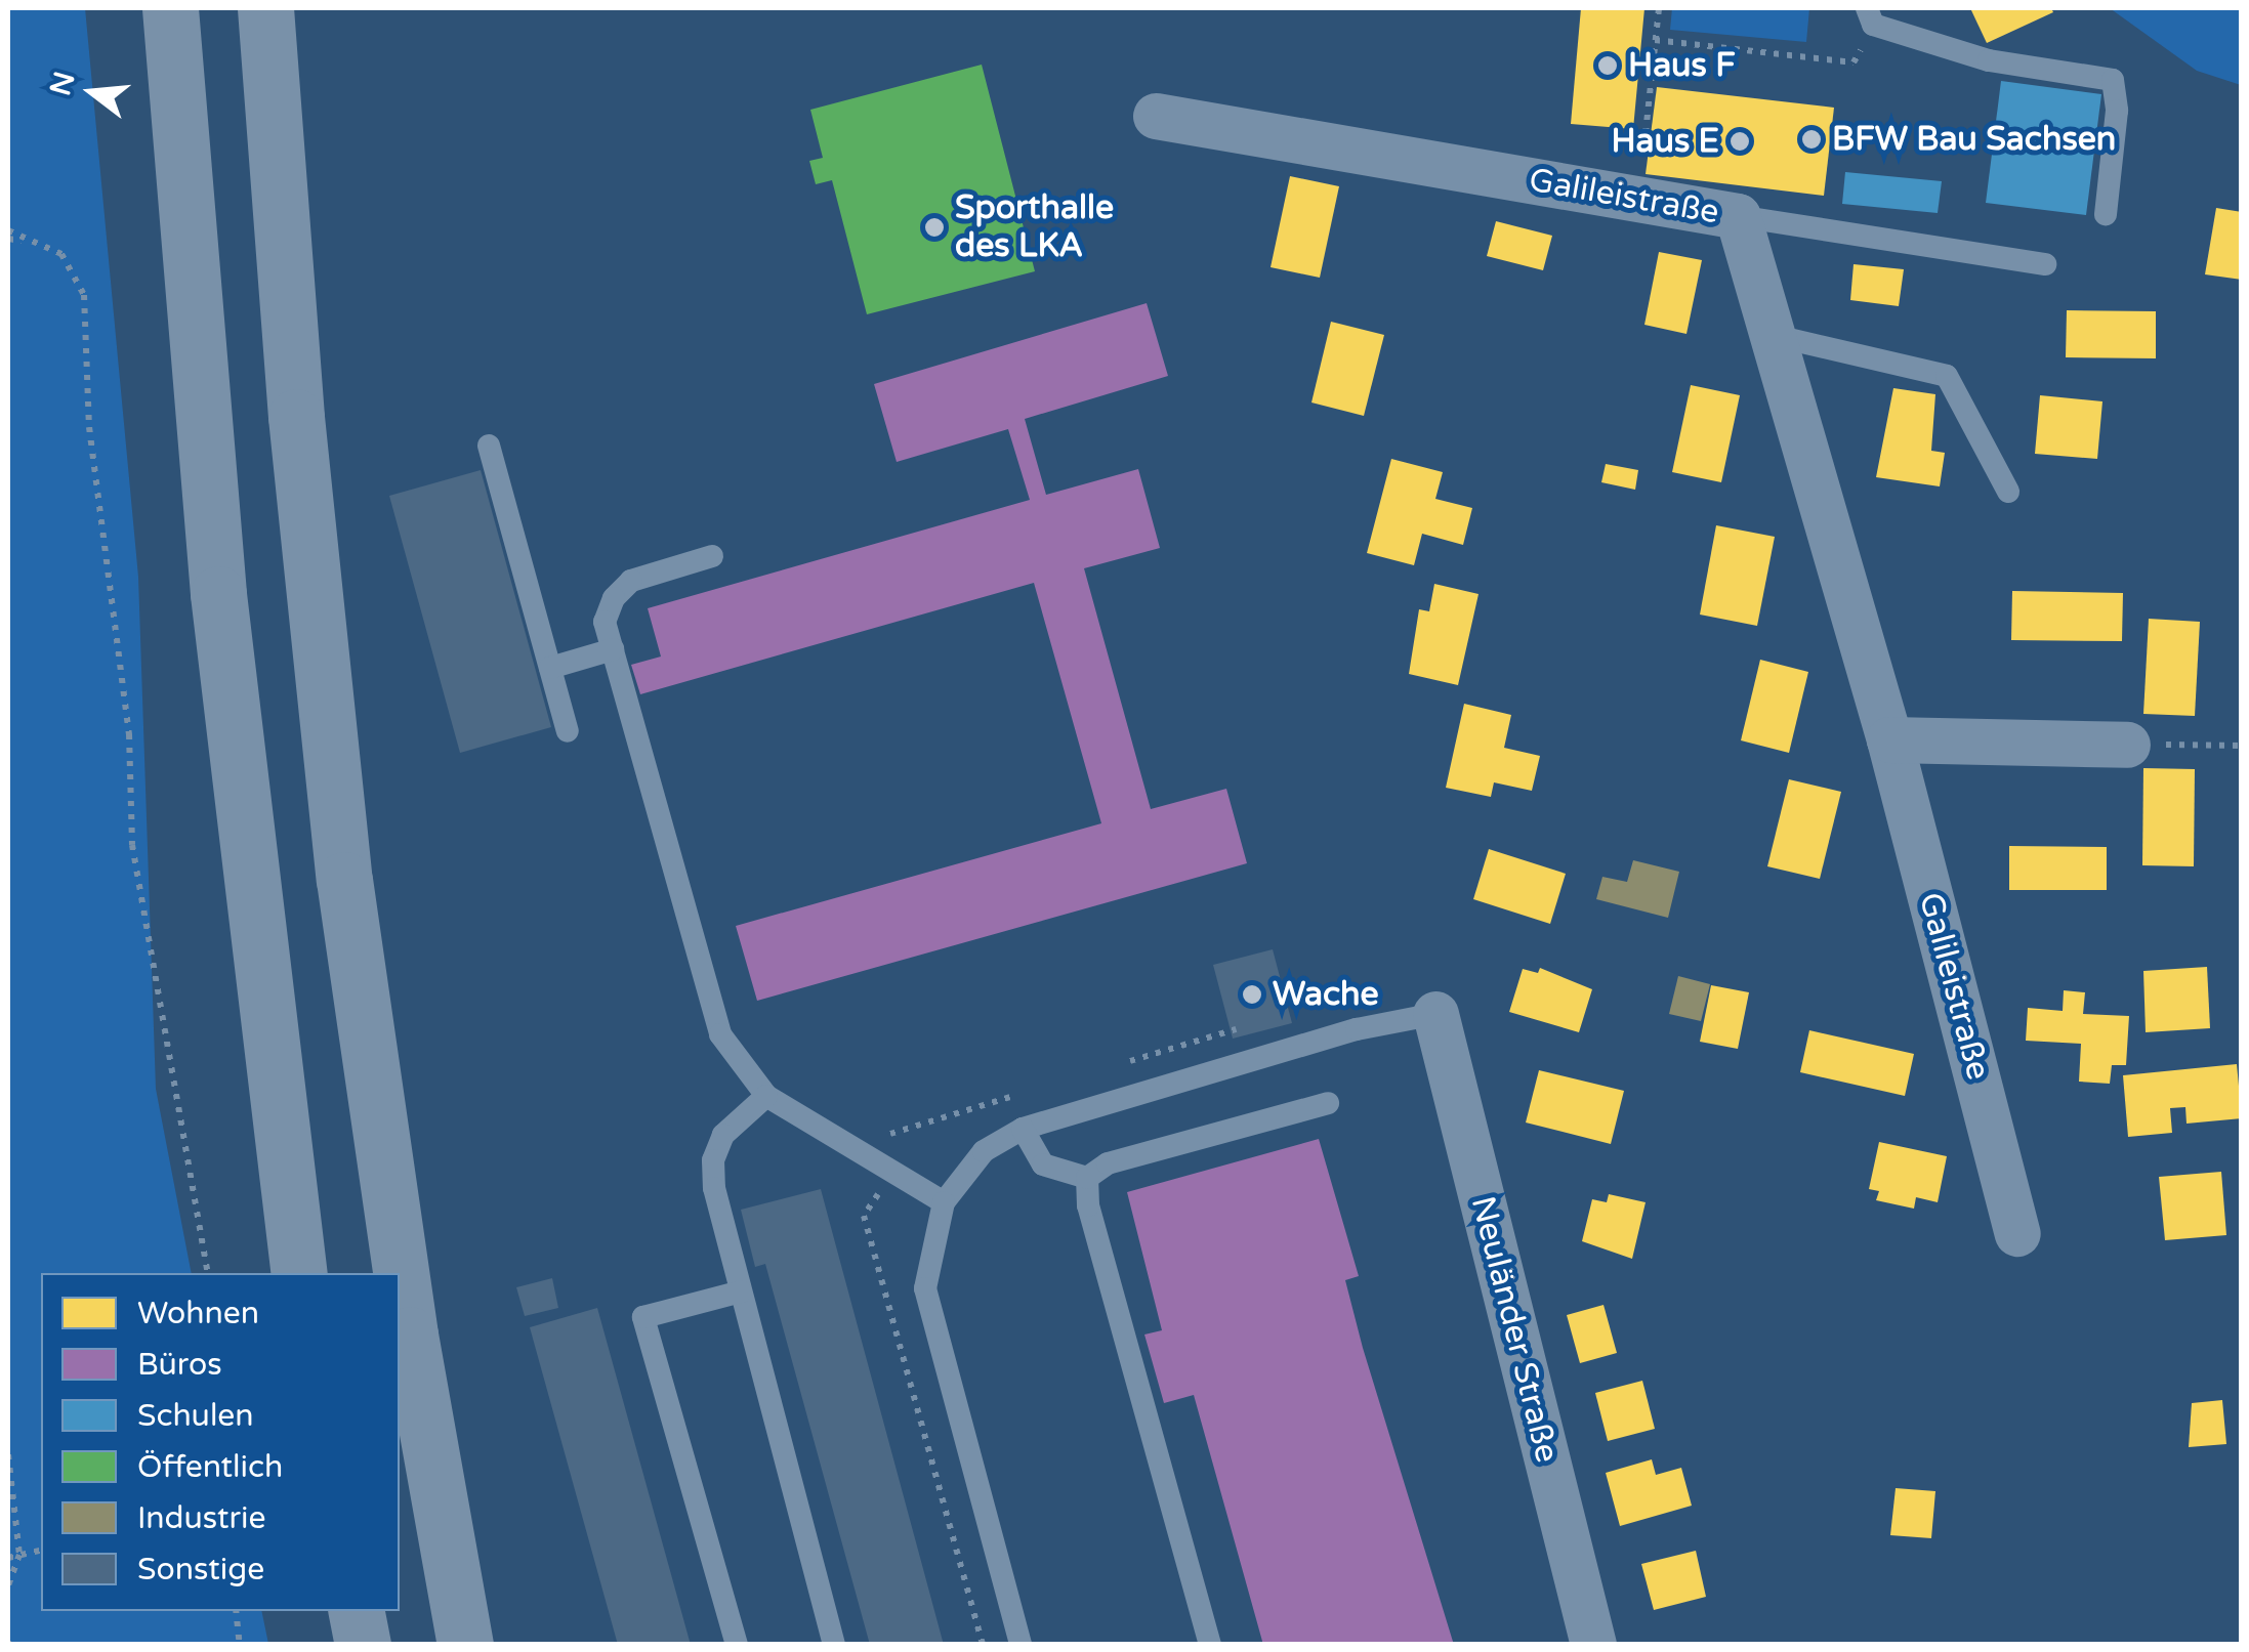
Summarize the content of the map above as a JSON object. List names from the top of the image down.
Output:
{
  "streets": {
    "street": ["Galileistraße", "Neuländer Straße"]
  },
  "places": [
    "Haus F",
    "BFW Bau Sachsen",
    "Haus E",
    "Sporthalle des LKA",
    "Wache"
  ],
  "legend": [
    "Wohnen",
    "Büros",
    "Schulen",
    "Öffentlich",
    "Industrie",
    "Sonstige"
  ],
  "north": "left"
}
